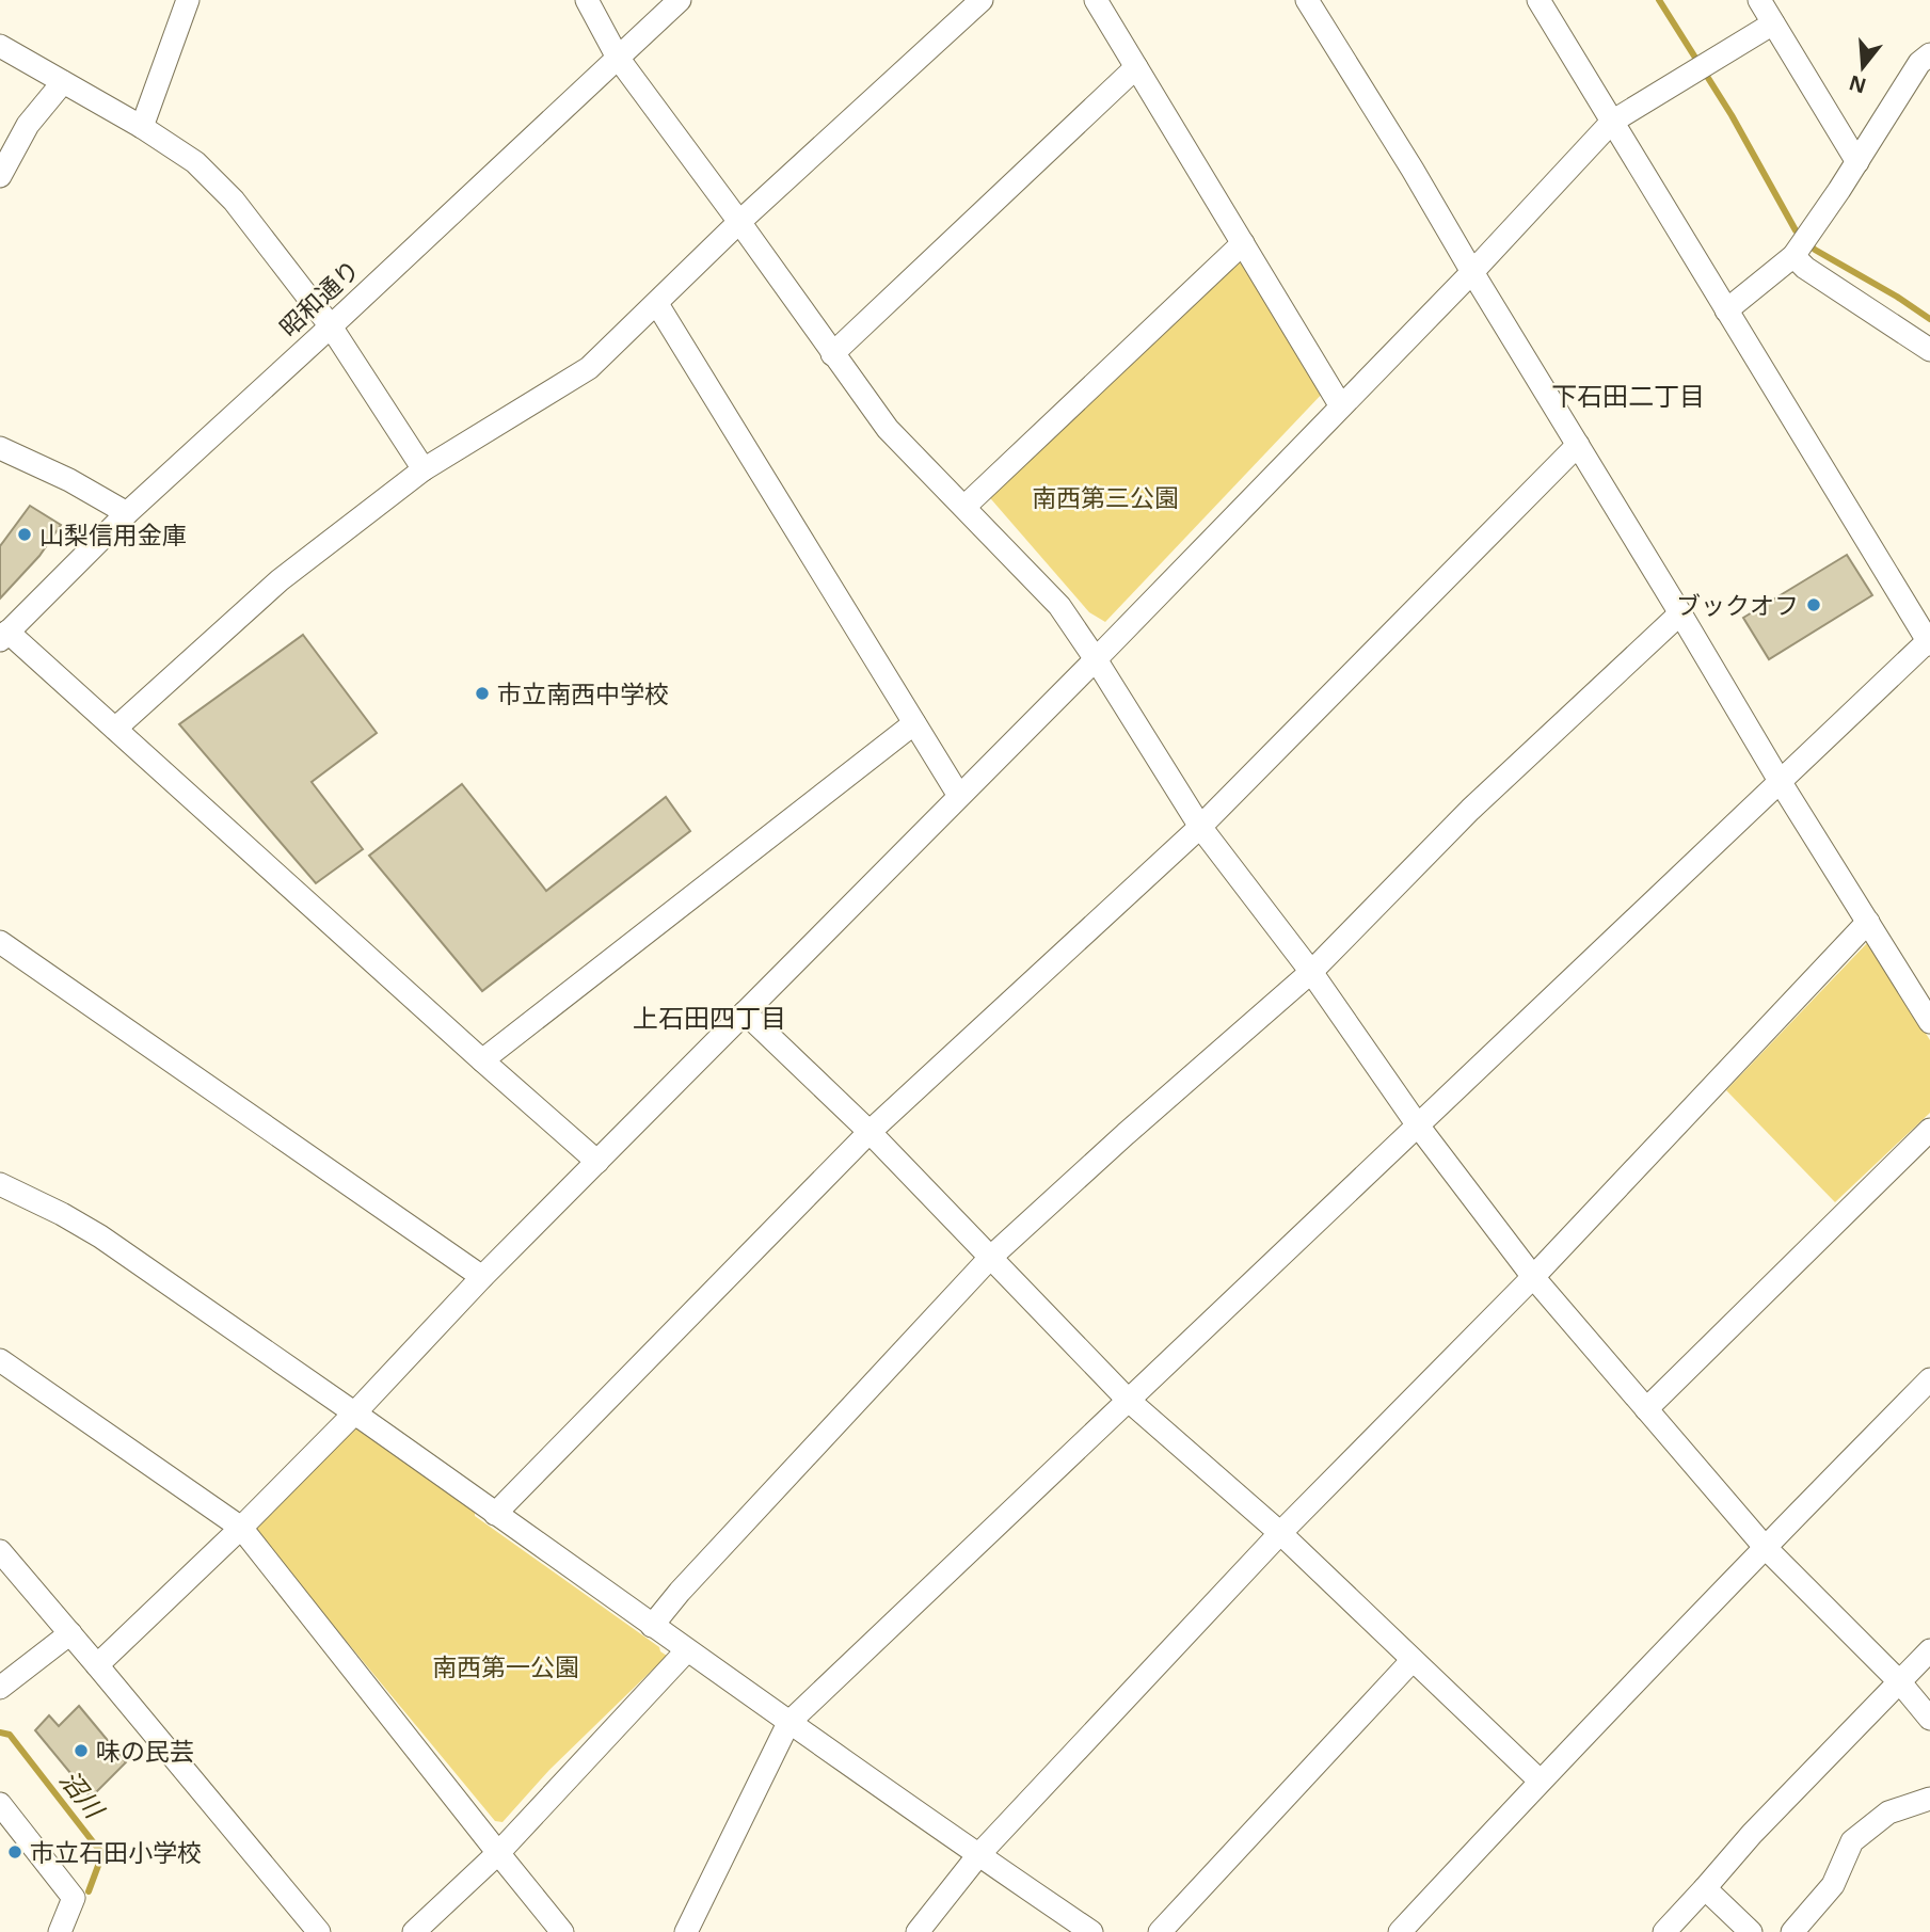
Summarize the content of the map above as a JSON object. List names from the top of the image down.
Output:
{
  "streets": {
    "street": ["昭和通り"]
  },
  "districts": ["下石田二丁目", "上石田四丁目"],
  "water": ["沼川"],
  "parks": ["南西第三公園", "南西第一公園"],
  "places": [
    "山梨信用金庫",
    "ブックオフ",
    "市立南西中学校",
    "味の民芸",
    "市立石田小学校"
  ],
  "north": "bottom"
}
